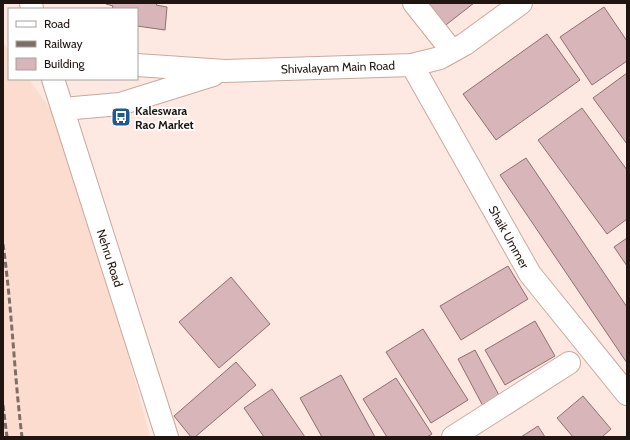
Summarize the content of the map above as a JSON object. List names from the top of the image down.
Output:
{
  "streets": {
    "street": ["Shivalayam Main Road", "Shaik Ummer", "Nehru Road"]
  },
  "crossings": [
    ["Shivalayam Main Road", "Shaik Ummer"]
  ],
  "places": {
    "bus stop": ["Kaleswara Rao Market"]
  },
  "legend": ["Road", "Railway", "Building"]
}
